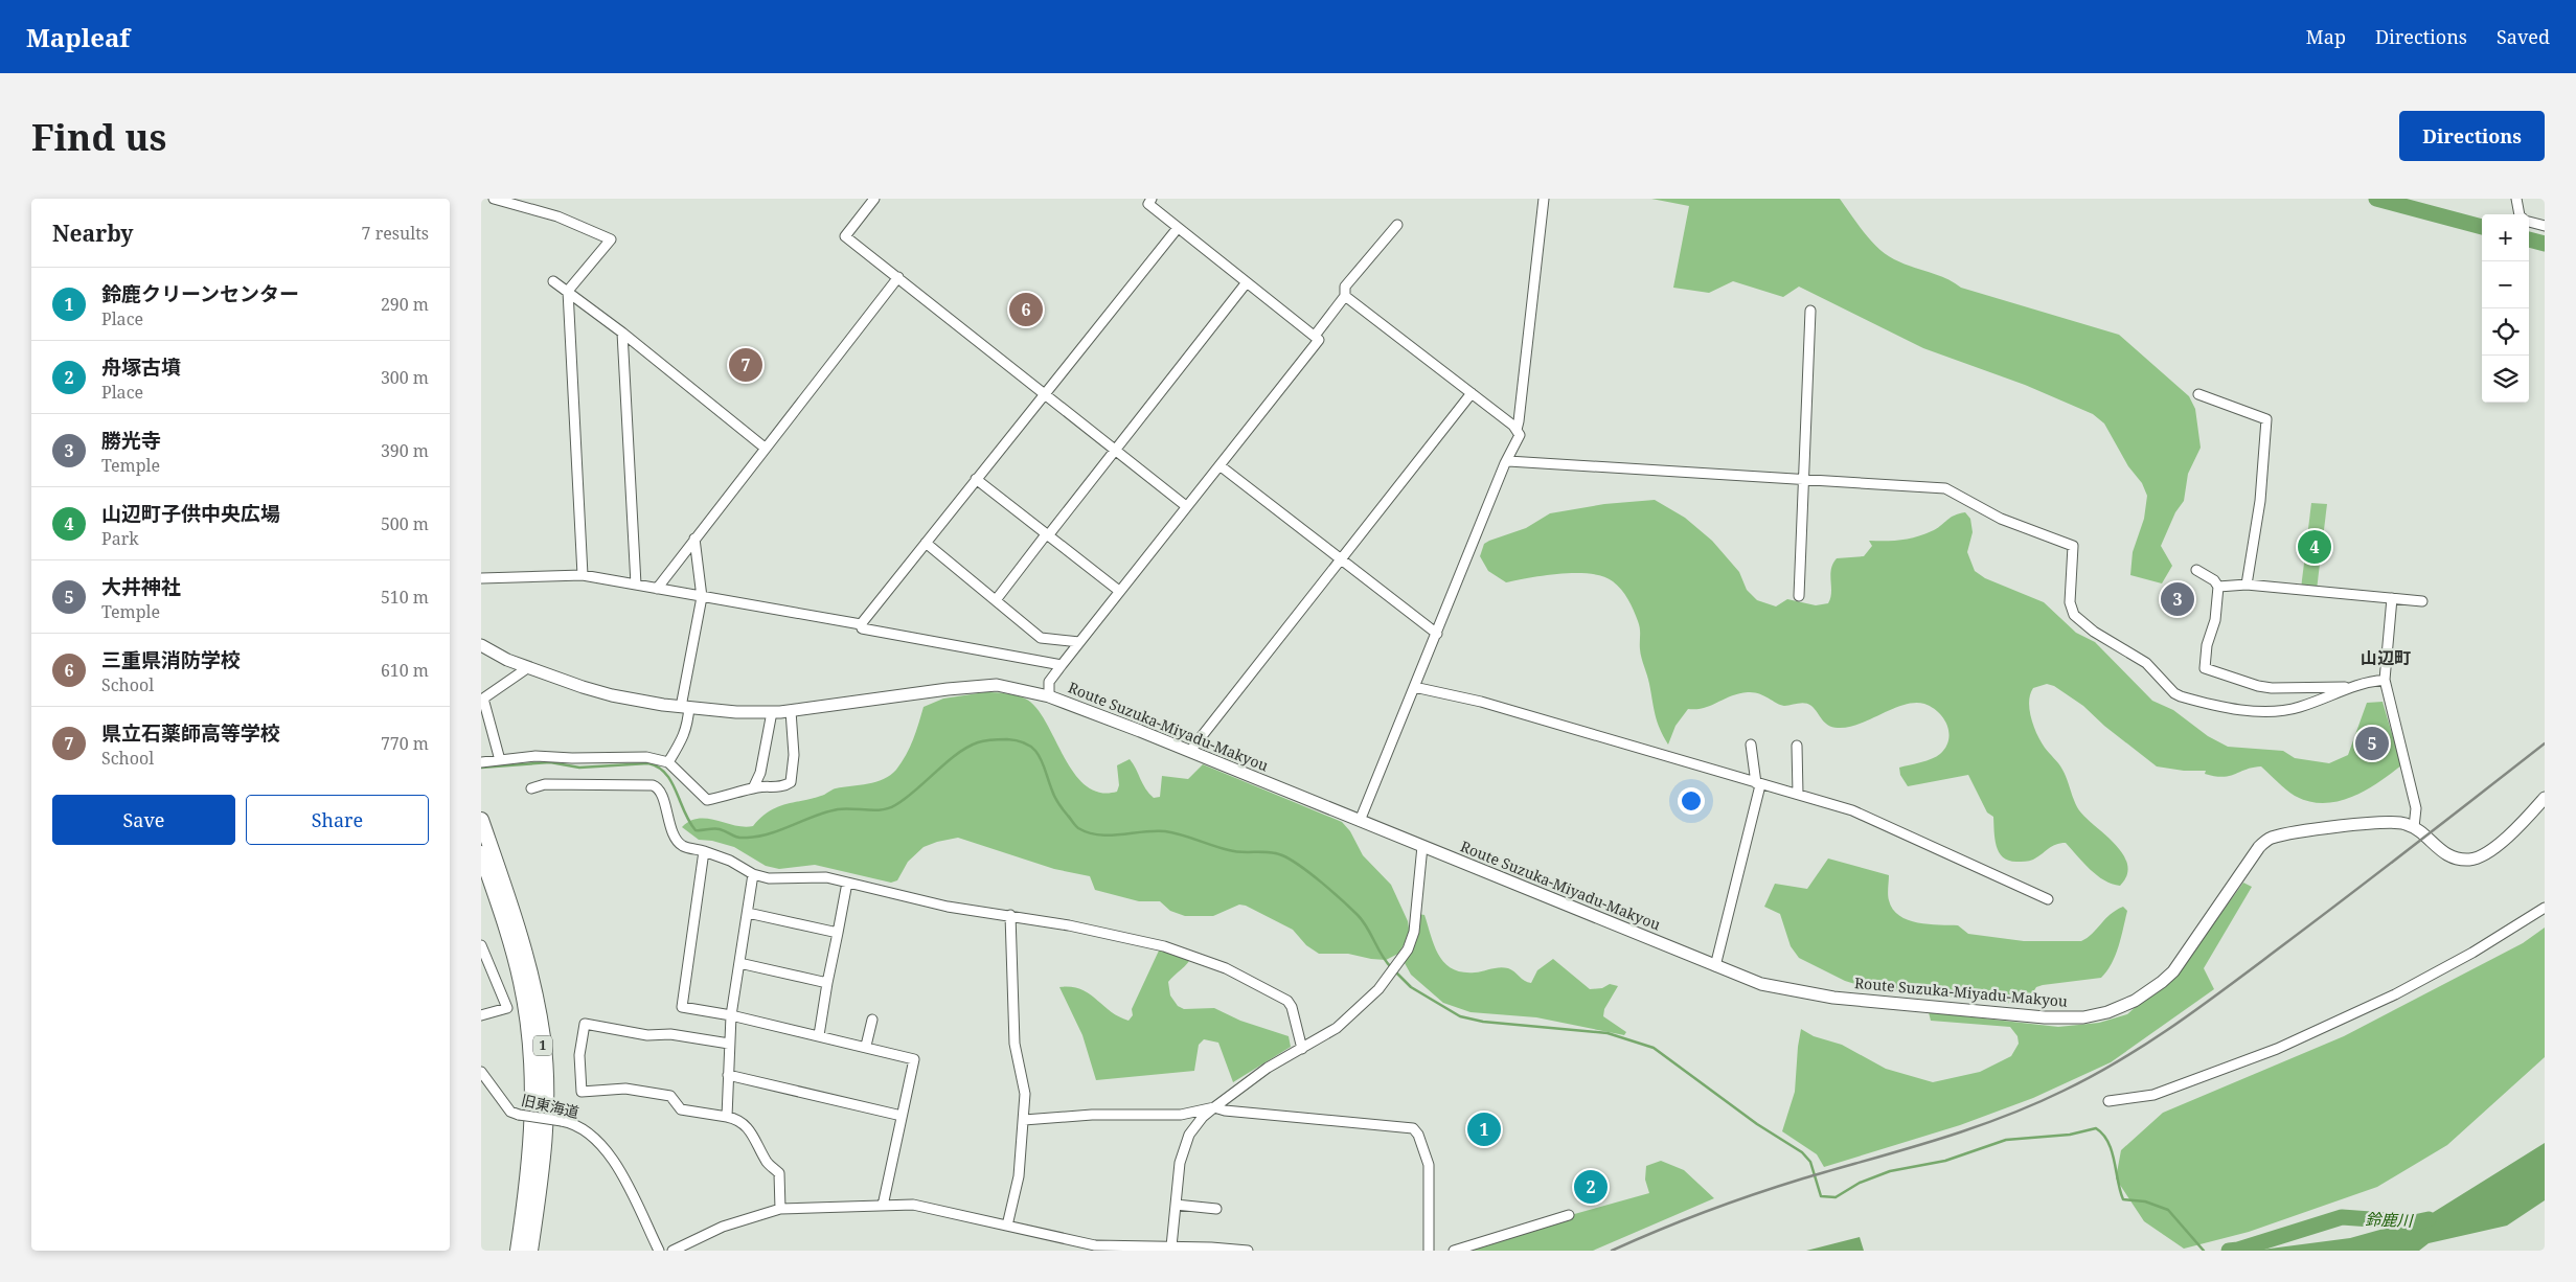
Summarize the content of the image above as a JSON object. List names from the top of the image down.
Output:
{
  "streets": {
    "highway": ["1"],
    "main road": ["Route Suzuka-Miyadu-Makyou"],
    "street": ["旧東海道"]
  },
  "districts": ["山辺町"],
  "water": ["鈴鹿川"],
  "page": {
    "header": "Mapleaf",
    "nav": ["Map", "Directions", "Saved"],
    "buttons": [
      "Directions",
      ["Save", "Share"]
    ],
    "title": "Find us",
    "heading": ["Nearby", "7 results"],
    "map_buttons": ["+", "−"],
    "list": [
      {
        "mark": "1",
        "name": "鈴鹿クリーンセンター",
        "note": "Place",
        "value": "290 m"
      },
      {
        "mark": "2",
        "name": "舟塚古墳",
        "note": "Place",
        "value": "300 m"
      },
      {
        "mark": "3",
        "name": "勝光寺",
        "note": "Temple",
        "value": "390 m"
      },
      {
        "mark": "4",
        "name": "山辺町子供中央広場",
        "note": "Park",
        "value": "500 m"
      },
      {
        "mark": "5",
        "name": "大井神社",
        "note": "Temple",
        "value": "510 m"
      },
      {
        "mark": "6",
        "name": "三重県消防学校",
        "note": "School",
        "value": "610 m"
      },
      {
        "mark": "7",
        "name": "県立石薬師高等学校",
        "note": "School",
        "value": "770 m"
      }
    ],
    "pins": [
      "6",
      "7",
      "4",
      "3",
      "5",
      "1",
      "2"
    ]
  }
}
